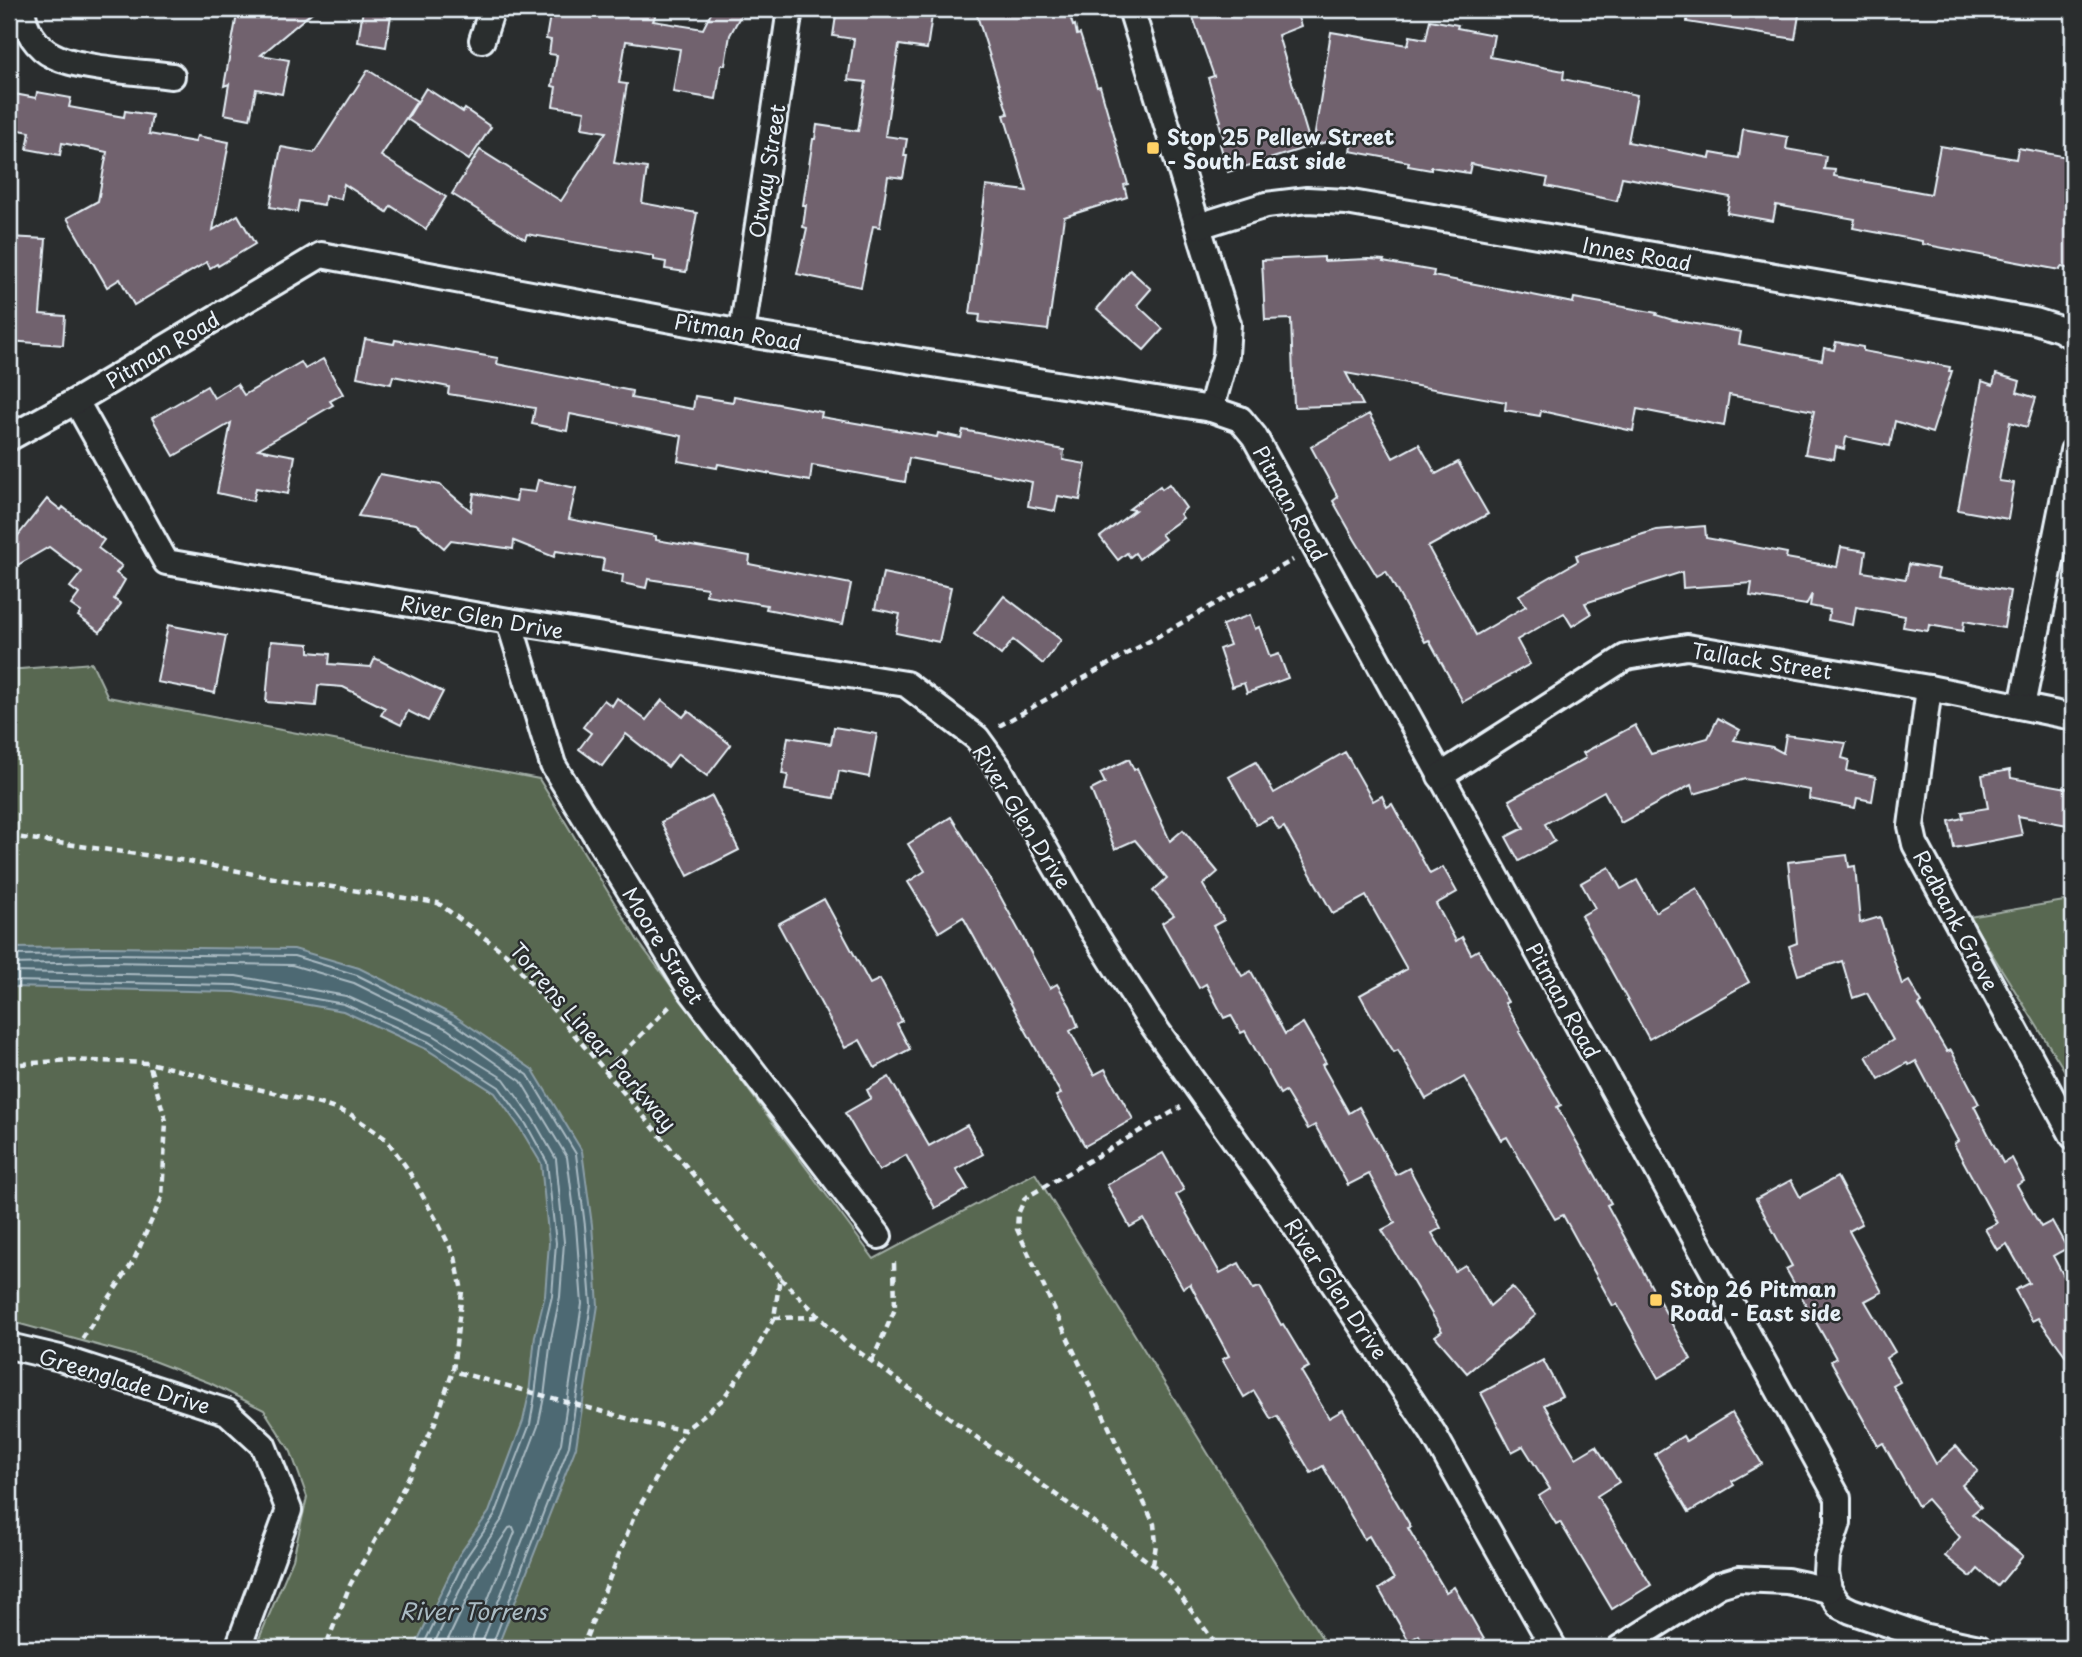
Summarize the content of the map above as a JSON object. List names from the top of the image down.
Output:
{
  "streets": {
    "street": [
      "Otway Street",
      "Innes Road",
      "Pitman Road",
      "River Glen Drive",
      "Tallack Street",
      "Redbank Grove",
      "Moore Street",
      "Greenglade Drive"
    ],
    "path": ["Torrens Linear Parkway"]
  },
  "crossings": [
    ["Otway Street", "Pitman Road"],
    ["Pitman Road", "River Glen Drive"],
    ["Pitman Road", "Tallack Street"],
    ["River Glen Drive", "Moore Street"],
    ["Tallack Street", "Redbank Grove"]
  ],
  "water": ["River Torrens"],
  "places": {
    "transit": ["Stop 25 Pellew Street - South East side", "Stop 26 Pitman Road - East side"]
  }
}
